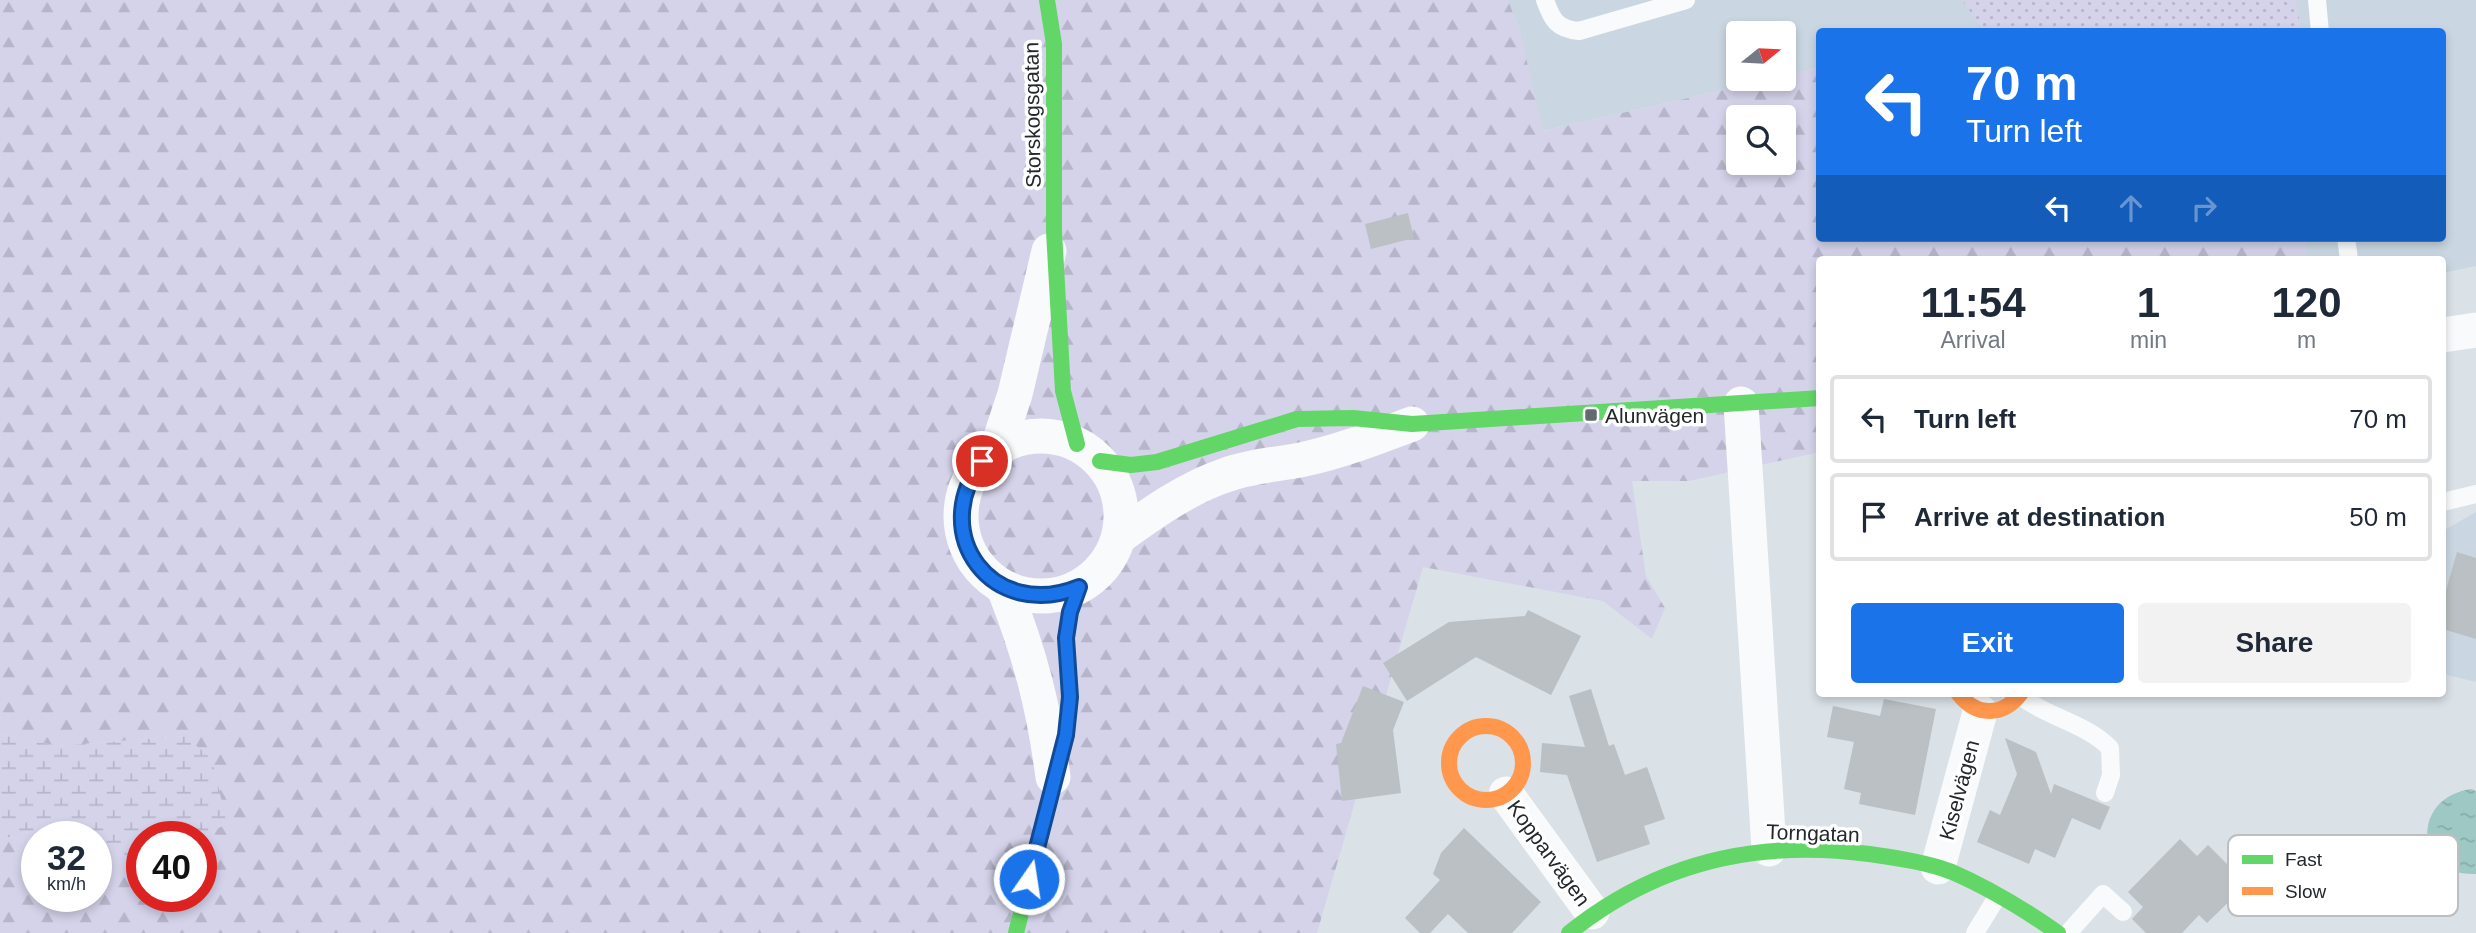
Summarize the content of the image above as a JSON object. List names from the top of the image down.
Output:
{
  "streets": {
    "street": [
      "Storskogsgatan",
      "Kiselvägen",
      "Torngatan",
      "Kopparvägen"
    ]
  },
  "crossings": [
    ["Kiselvägen", "Torngatan"],
    ["Torngatan", "Kopparvägen"]
  ],
  "places": {
    "transit": ["Alunvägen"]
  },
  "legend": ["Fast", "Slow"],
  "north": "right",
  "page": {
    "turn": ["70 m", "Turn left"],
    "eta": [
      "11:54",
      "Arrival",
      "1",
      "min",
      "120",
      "m"
    ],
    "list": [
      {
        "name": "Turn left",
        "value": "70 m"
      },
      {
        "name": "Arrive at destination",
        "value": "50 m"
      }
    ],
    "buttons": ["Exit", "Share"],
    "speed": "32 km/h",
    "limit": "40"
  }
}
